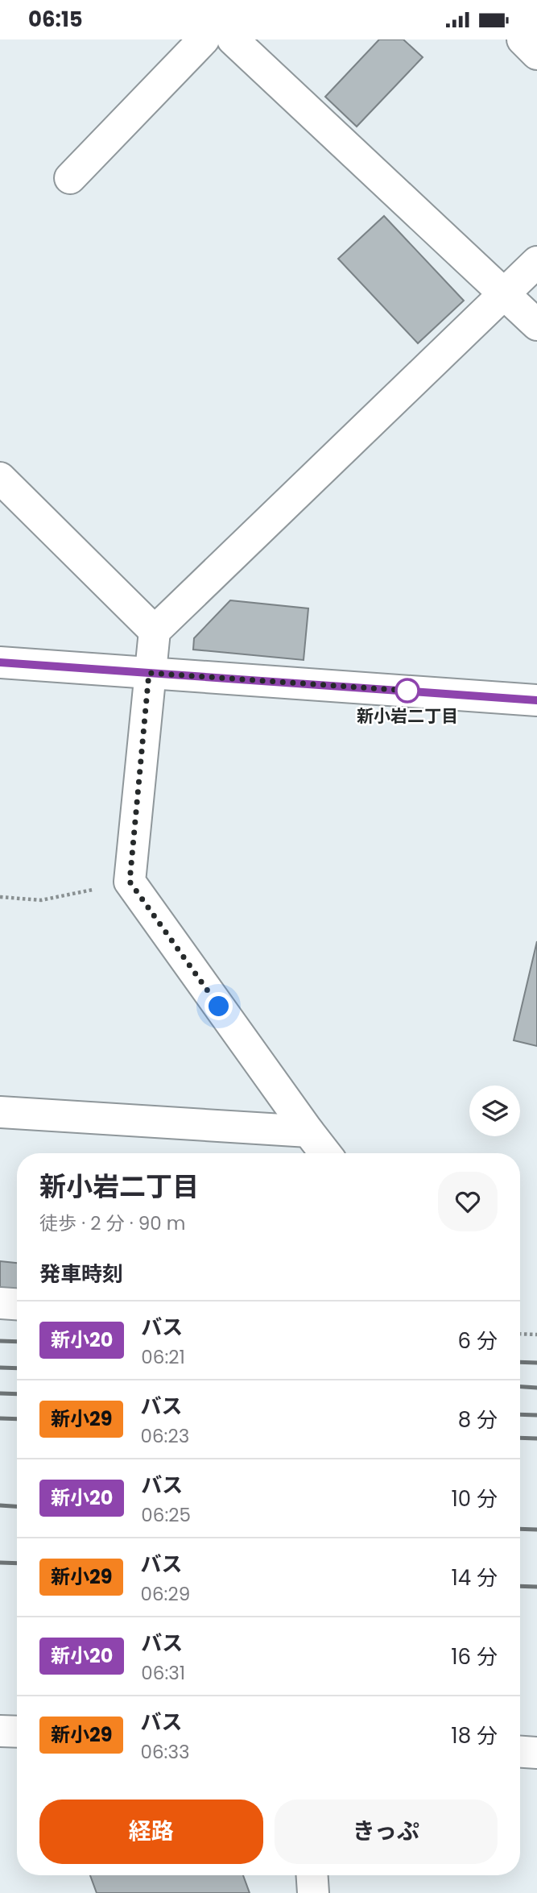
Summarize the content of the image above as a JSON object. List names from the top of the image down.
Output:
{
  "places": ["新小岩二丁目"],
  "lines": ["bus line 新小20"],
  "page": {
    "status": "06:15",
    "heading": [
      ["新小岩二丁目", "徒歩 · 2 分 · 90 m"],
      "発車時刻"
    ],
    "list": [
      {
        "mark": "新小20",
        "name": "バス",
        "note": "06:21",
        "value": "6 分"
      },
      {
        "mark": "新小29",
        "name": "バス",
        "note": "06:23",
        "value": "8 分"
      },
      {
        "mark": "新小20",
        "name": "バス",
        "note": "06:25",
        "value": "10 分"
      },
      {
        "mark": "新小29",
        "name": "バス",
        "note": "06:29",
        "value": "14 分"
      },
      {
        "mark": "新小20",
        "name": "バス",
        "note": "06:31",
        "value": "16 分"
      },
      {
        "mark": "新小29",
        "name": "バス",
        "note": "06:33",
        "value": "18 分"
      }
    ],
    "buttons": ["経路", "きっぷ"]
  }
}
